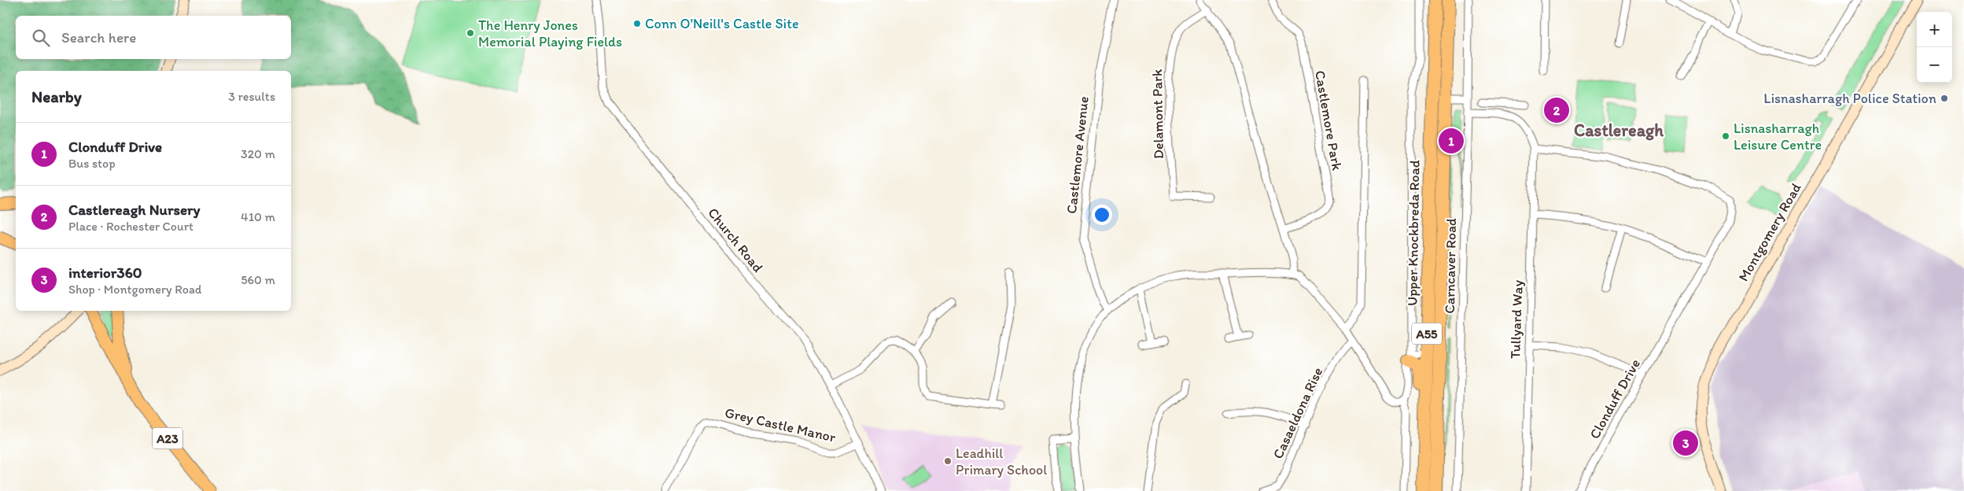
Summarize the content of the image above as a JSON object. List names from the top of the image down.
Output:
{
  "streets": {
    "highway": ["Upper Knockbreda Road", "A55"],
    "main road": ["A23"],
    "street": [
      "Delamont Park",
      "Castlemore Park",
      "Castlemore Avenue",
      "Montgomery Road",
      "Church Road",
      "Carncaver Road",
      "Tullyard Way",
      "Clonduff Drive",
      "Casaeldona Rise",
      "Grey Castle Manor"
    ]
  },
  "crossings": [
    ["Upper Knockbreda Road", "Carncaver Road"],
    ["Church Road", "Grey Castle Manor"],
    ["Tullyard Way", "Clonduff Drive"]
  ],
  "districts": ["Castlereagh"],
  "places": [
    "Conn O'Neill's Castle Site",
    "The Henry Jones Memorial Playing Fields",
    "Lisnasharragh Police Station",
    "Lisnasharragh Leisure Centre",
    "Leadhill Primary School"
  ],
  "page": {
    "map_buttons": ["+", "−"],
    "search": "Search here",
    "heading": ["Nearby", "3 results"],
    "pins": ["2", "1", "3"],
    "list": [
      {
        "mark": "1",
        "name": "Clonduff Drive",
        "note": "Bus stop",
        "value": "320 m"
      },
      {
        "mark": "2",
        "name": "Castlereagh Nursery",
        "note": "Place · Rochester Court",
        "value": "410 m"
      },
      {
        "mark": "3",
        "name": "interior360",
        "note": "Shop · Montgomery Road",
        "value": "560 m"
      }
    ]
  }
}
